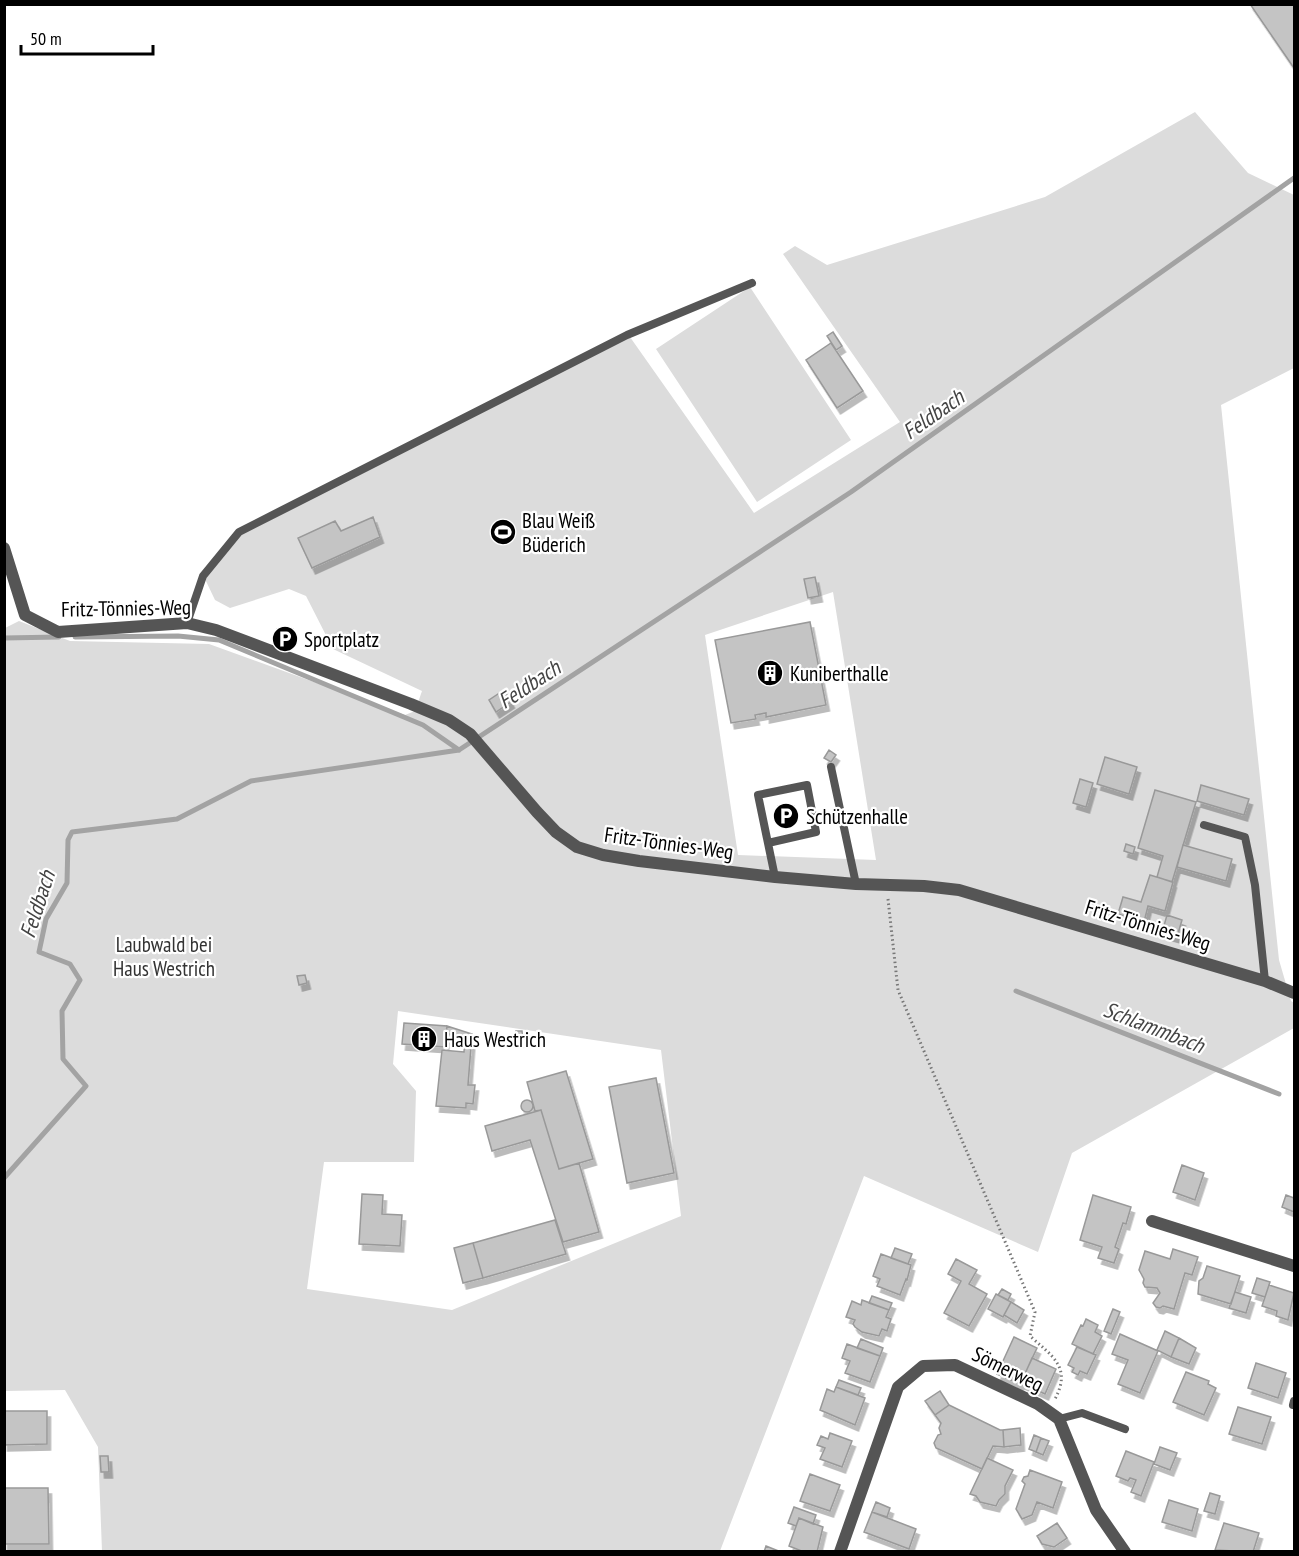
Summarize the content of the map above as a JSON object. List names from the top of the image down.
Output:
{
  "streets": {
    "street": ["Fritz-Tönnies-Weg", "Sömerweg"]
  },
  "water": ["Feldbach", "Schlammbach"],
  "parks": ["Laubwald bei Haus Westrich"],
  "places": {
    "sports": ["Blau Weiß Büderich"],
    "parking": ["Sportplatz", "Schützenhalle"],
    "building": ["Kuniberthalle", "Haus Westrich"]
  },
  "scale_bar": "50 m"
}
